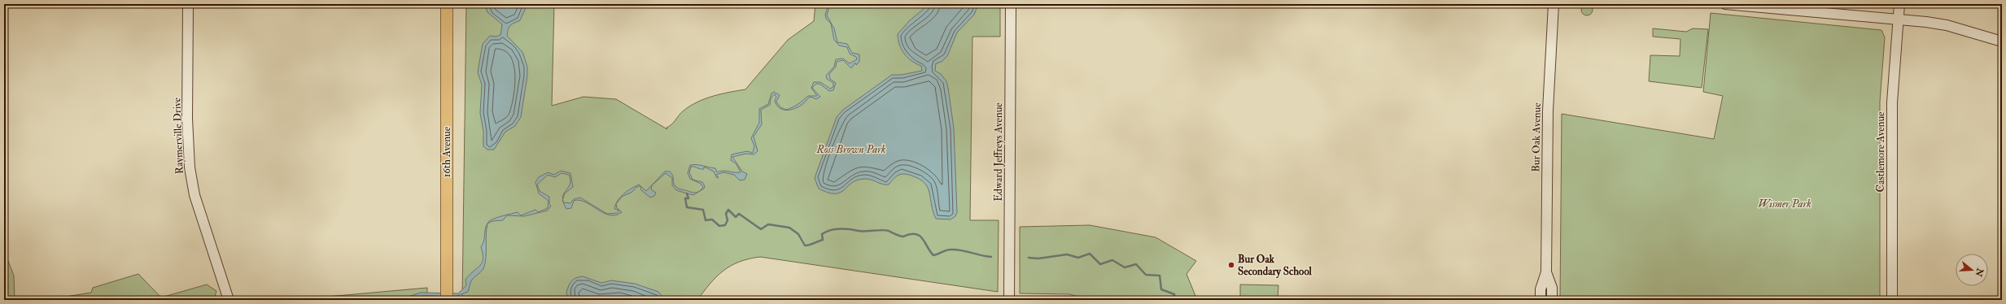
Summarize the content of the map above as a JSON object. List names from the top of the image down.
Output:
{
  "streets": {
    "main road": ["16th Avenue"],
    "street": [
      "Raymerville Drive",
      "Bur Oak Avenue",
      "Edward Jeffreys Avenue",
      "Castlemore Avenue"
    ]
  },
  "parks": ["Ross Brown Park", "Wismer Park"],
  "places": ["Bur Oak Secondary School"],
  "north": "right"
}
